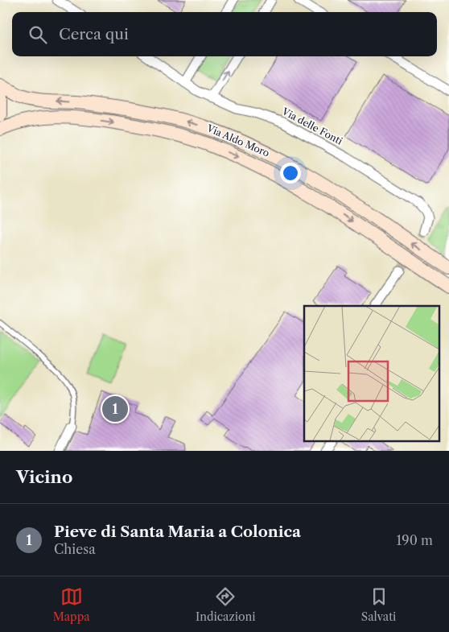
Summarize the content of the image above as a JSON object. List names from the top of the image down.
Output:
{
  "streets": {
    "street": ["Via delle Fonti", "Via Aldo Moro"]
  },
  "page": {
    "search": "Cerca qui",
    "pins": "1",
    "heading": "Vicino",
    "list": [
      {
        "mark": "1",
        "name": "Pieve di Santa Maria a Colonica",
        "note": "Chiesa",
        "value": "190 m"
      }
    ],
    "nav": ["Mappa", "Indicazioni", "Salvati"]
  }
}
